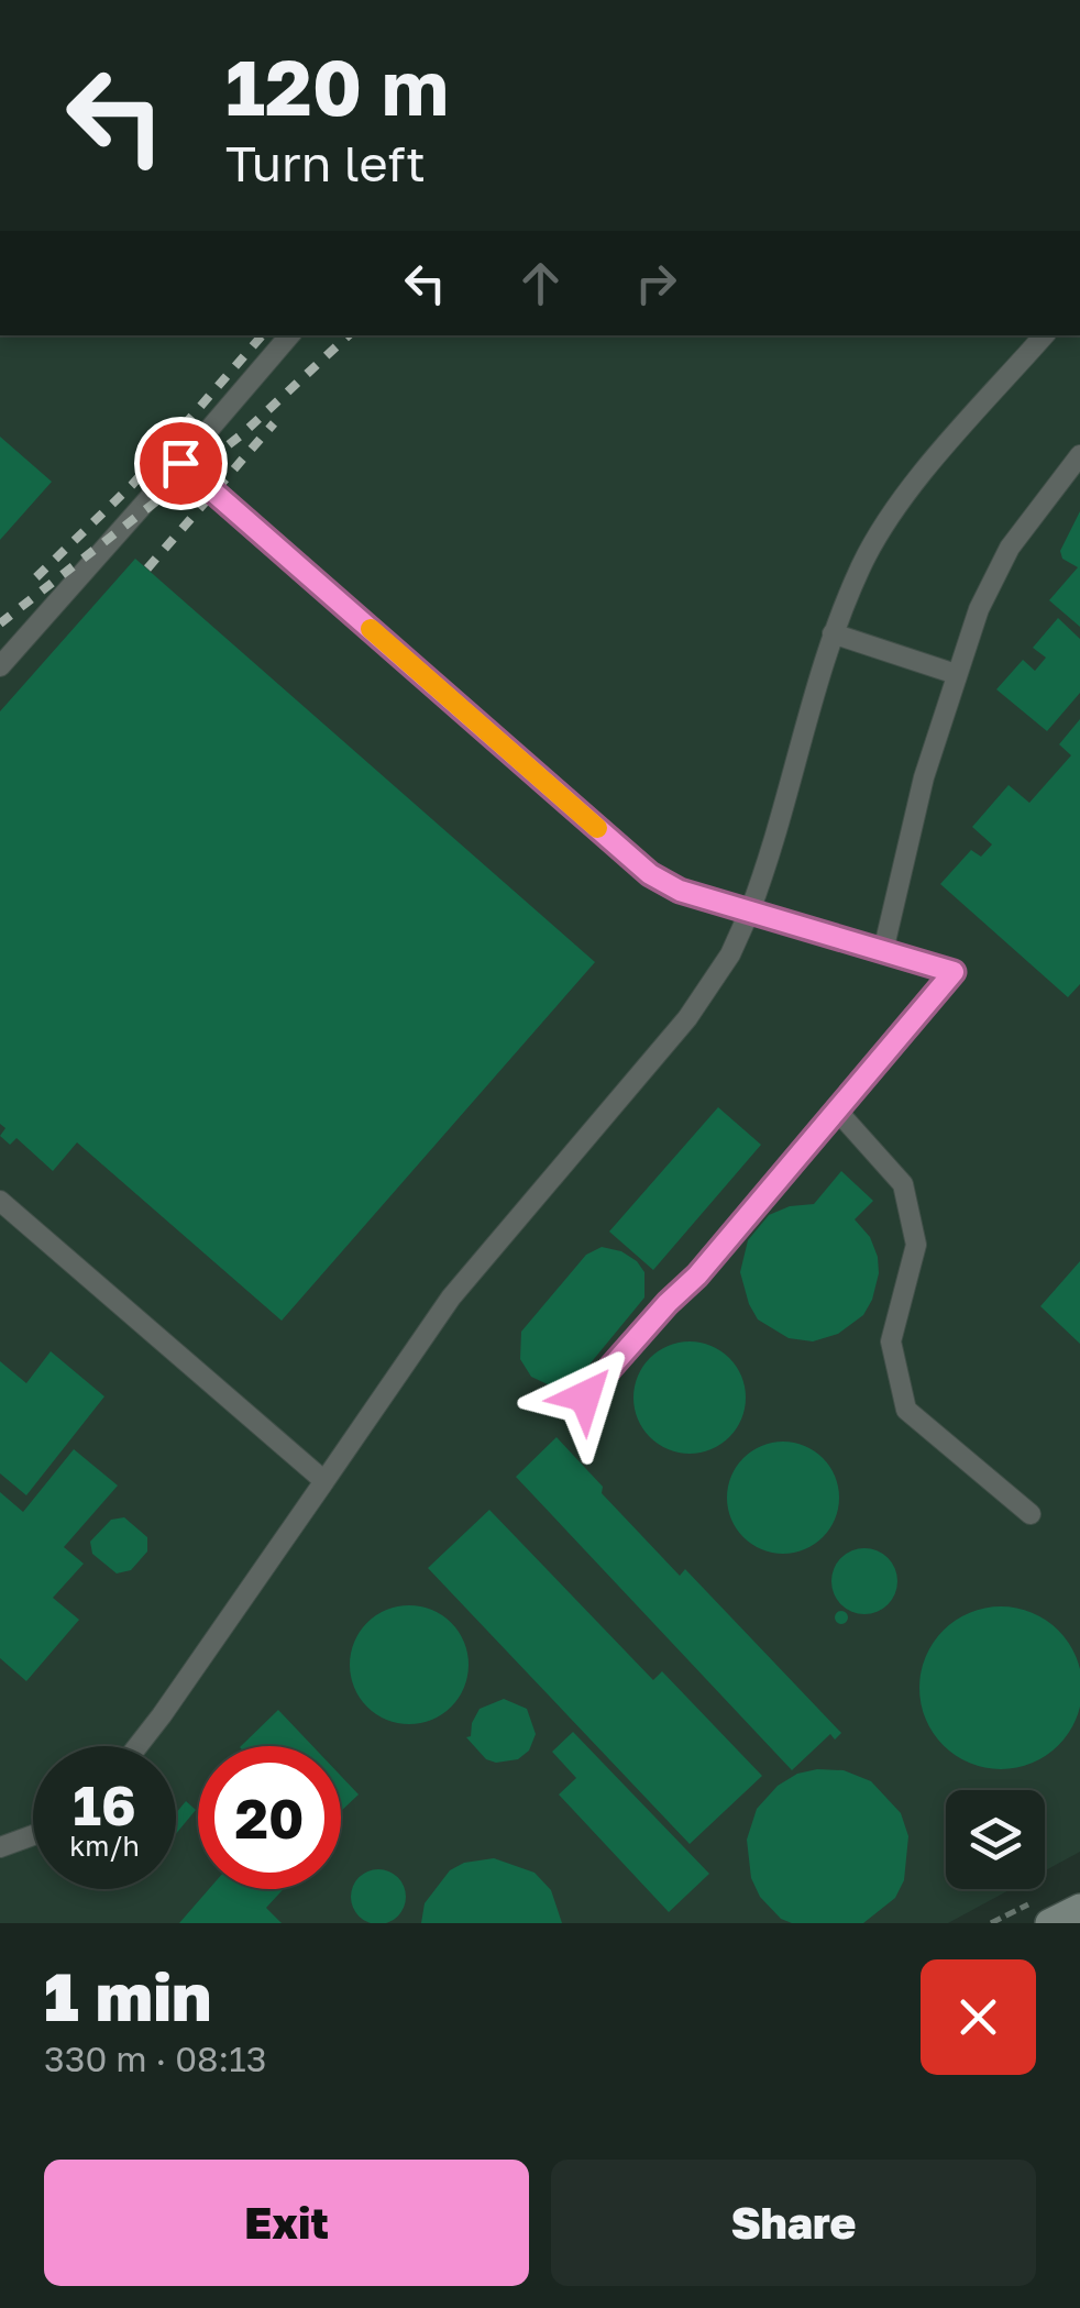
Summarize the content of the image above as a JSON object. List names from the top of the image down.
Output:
{
  "page": {
    "turn": ["120 m", "Turn left"],
    "speed": "16 km/h",
    "limit": "20",
    "heading": ["1 min", "330 m · 08:13"],
    "buttons": ["Exit", "Share"]
  }
}
